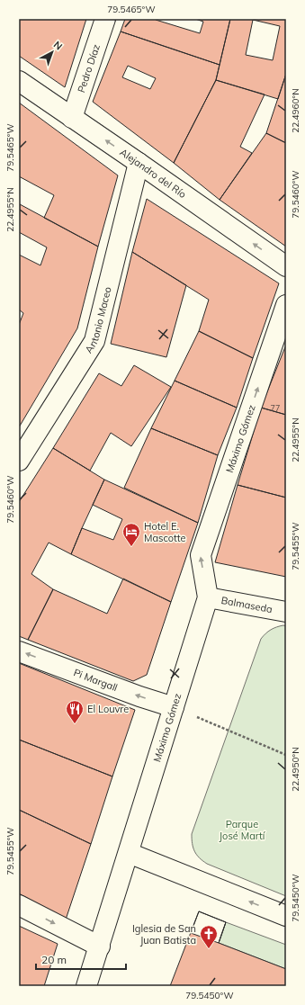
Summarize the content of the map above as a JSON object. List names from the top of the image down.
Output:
{
  "streets": {
    "street": [
      "Pedro Díaz",
      "Alejandro del Río",
      "Antonio Maceo",
      "Máximo Gómez",
      "Balmaseda",
      "Pi Margall"
    ]
  },
  "crossings": [
    ["Pedro Díaz", "Alejandro del Río"],
    ["Alejandro del Río", "Antonio Maceo"],
    ["Máximo Gómez", "Balmaseda"],
    ["Máximo Gómez", "Pi Margall"]
  ],
  "one_way": ["Alejandro del Río", "Máximo Gómez", "Pi Margall"],
  "parks": ["Parque José Martí"],
  "places": {
    "hotel": ["Hotel E. Mascotte"],
    "restaurant": ["El Louvre"],
    "church": ["Iglesia de San Juan Batista"]
  },
  "house_numbers": ["77"],
  "scale_bar": "20 m",
  "north": "top right",
  "coordinates": [
    "79.5465°W",
    "22.4960°N",
    "79.5460°W",
    "22.4955°N",
    "79.5455°W",
    "22.4950°N",
    "79.5450°W"
  ]
}
